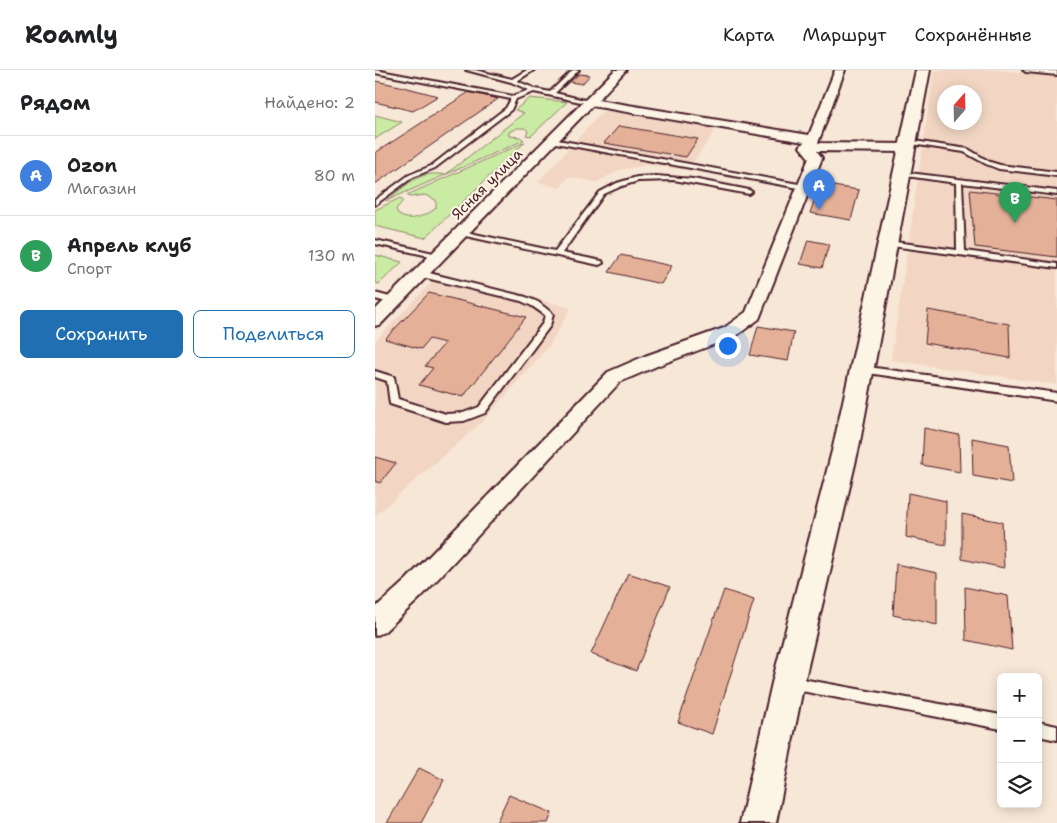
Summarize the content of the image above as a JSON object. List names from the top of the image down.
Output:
{
  "streets": {
    "street": ["Ясная улица"]
  },
  "north": "top",
  "page": {
    "header": "Roamly",
    "nav": ["Карта", "Маршрут", "Сохранённые"],
    "heading": ["Рядом", "Найдено: 2"],
    "list": [
      {
        "mark": "A",
        "name": "Ozon",
        "note": "Магазин",
        "value": "80 m"
      },
      {
        "mark": "B",
        "name": "Апрель клуб",
        "note": "Спорт",
        "value": "130 m"
      }
    ],
    "pins": ["A", "B"],
    "buttons": ["Сохранить", "Поделиться"],
    "map_buttons": ["+", "−"]
  }
}
